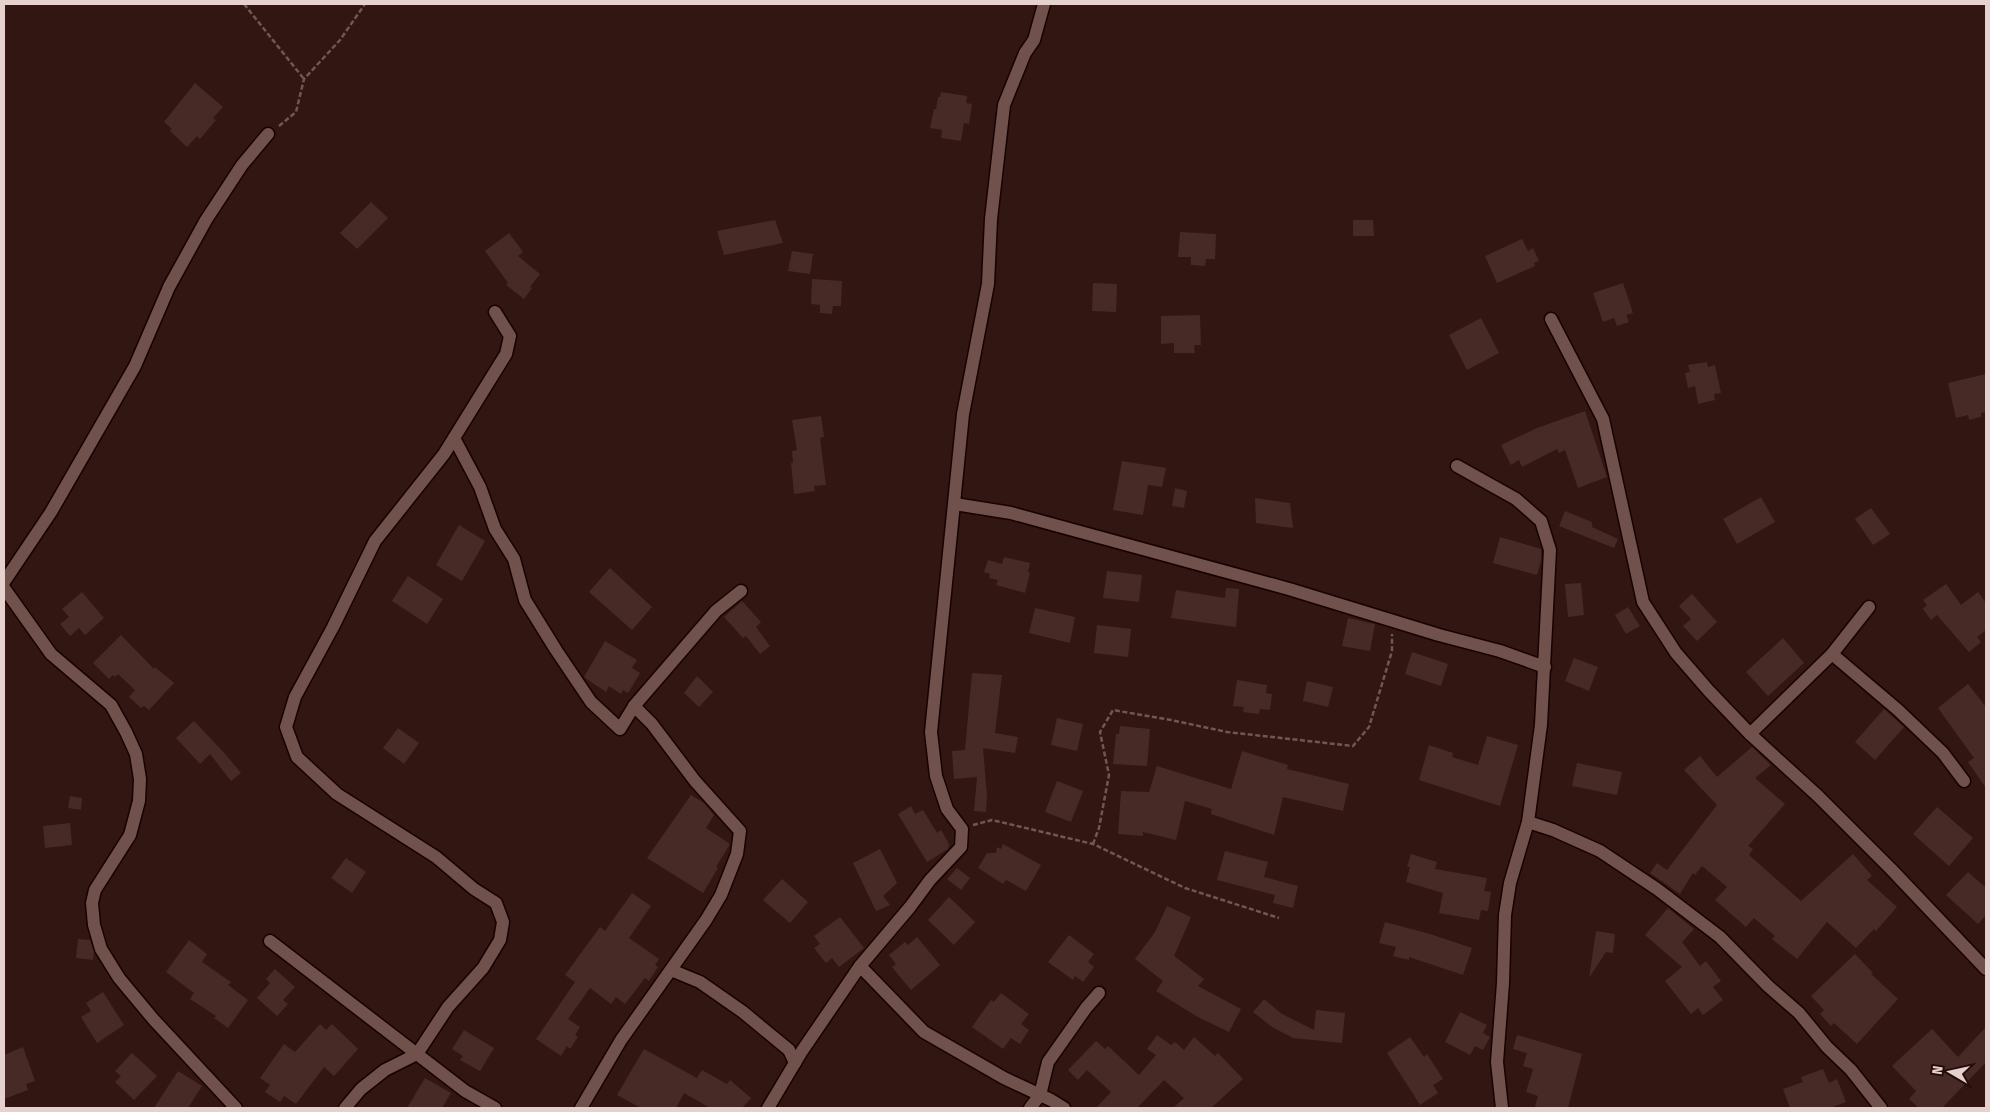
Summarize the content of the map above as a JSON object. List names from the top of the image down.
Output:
{
  "north": "left"
}
